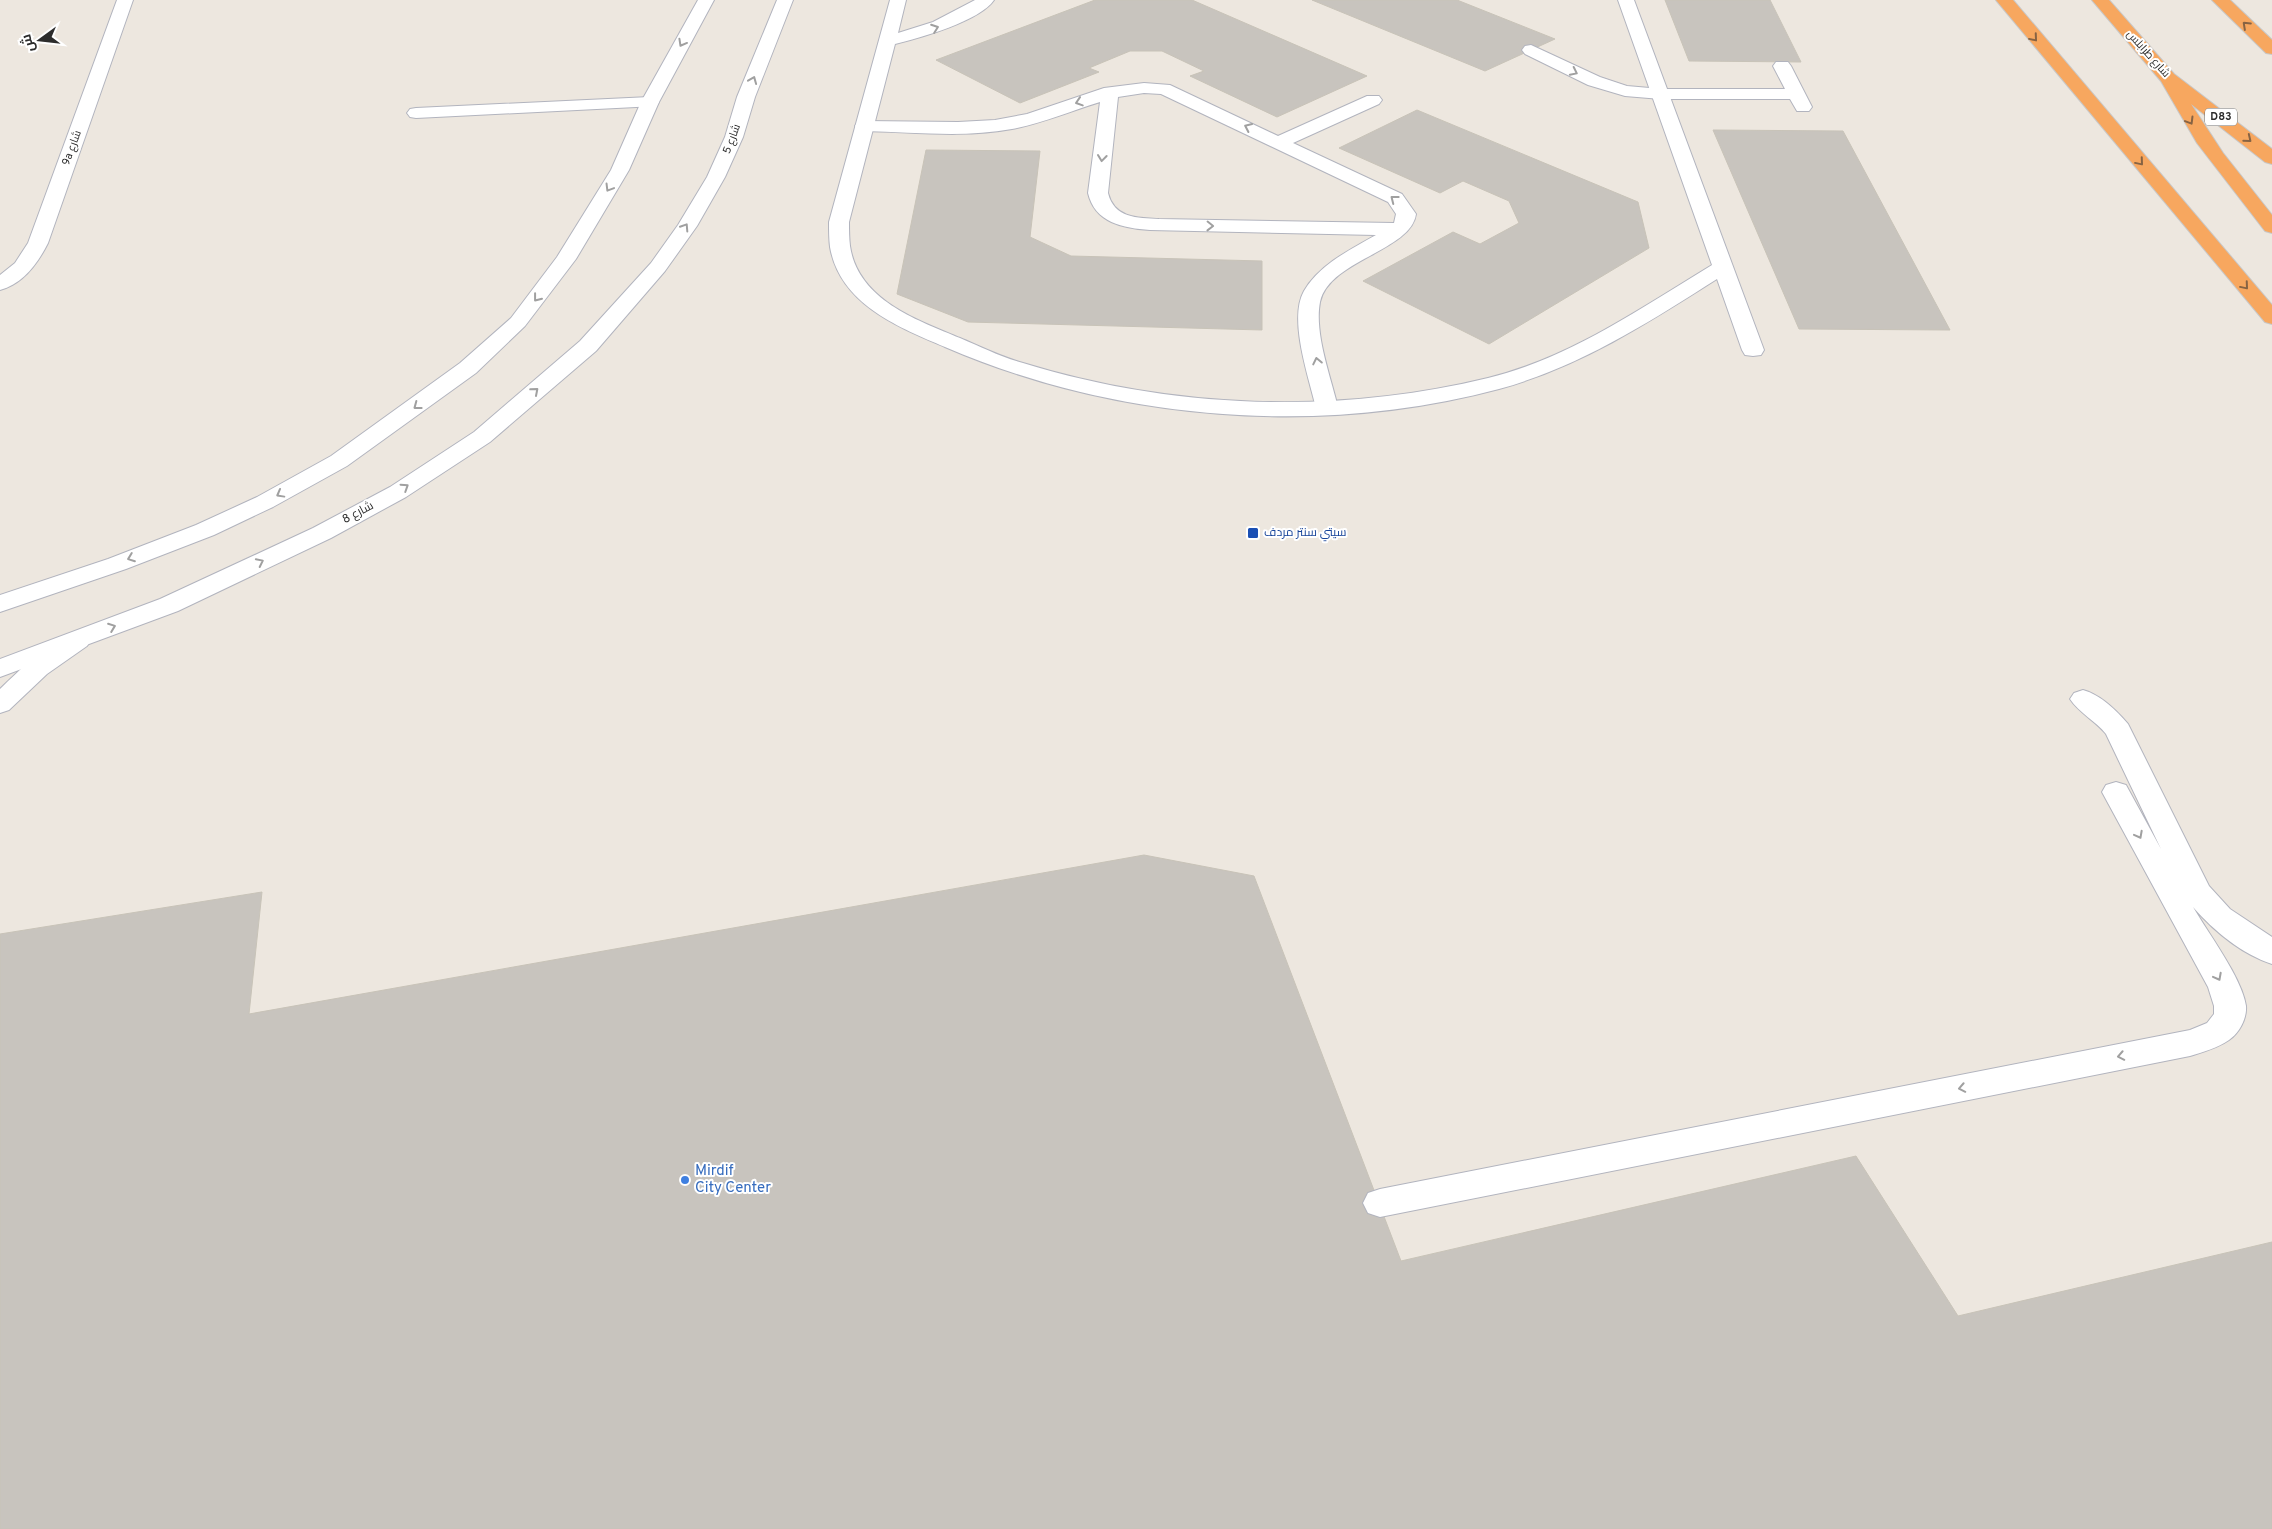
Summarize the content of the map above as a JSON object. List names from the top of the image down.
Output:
{
  "streets": {
    "highway": ["شارع طرابلس", "D83"],
    "street": ["شارع 5", "9a شارع", "شارع 8"]
  },
  "crossings": [
    ["شارع 5", "شارع 8"]
  ],
  "places": {
    "transit": ["سيتي سنتر مردف"],
    "other": ["Mirdif City Center"]
  },
  "north": "left"
}
